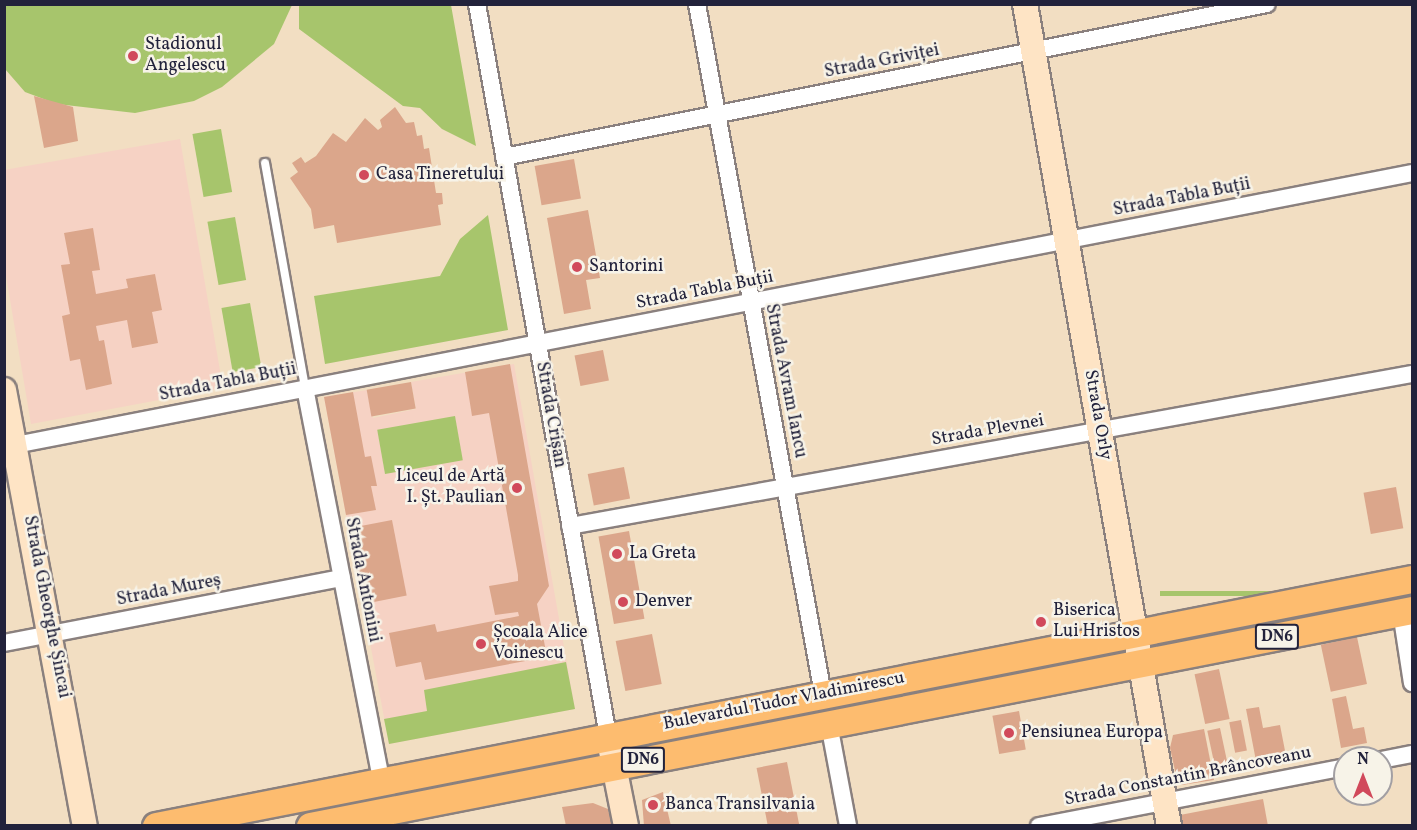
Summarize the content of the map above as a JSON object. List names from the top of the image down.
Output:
{
  "streets": {
    "main road": ["DN6", "Bulevardul Tudor Vladimirescu"],
    "street": [
      "Strada Griviței",
      "Strada Tabla Buții",
      "Strada Avram Iancu",
      "Strada Crișan",
      "Strada Orly",
      "Strada Plevnei",
      "Strada Antonini",
      "Strada Mureș",
      "Strada Gheorghe Șincai",
      "Strada Constantin Brâncoveanu"
    ]
  },
  "crossings": [
    ["Strada Griviței", "Strada Avram Iancu"],
    ["Strada Griviței", "Strada Crișan"],
    ["Strada Griviței", "Strada Orly"],
    ["Strada Tabla Buții", "Strada Avram Iancu"],
    ["Strada Tabla Buții", "Strada Crișan"],
    ["Strada Tabla Buții", "Strada Orly"],
    ["Strada Tabla Buții", "Strada Antonini"],
    ["Strada Tabla Buții", "Strada Gheorghe Șincai"],
    ["Strada Avram Iancu", "Strada Plevnei"],
    ["Strada Avram Iancu", "Bulevardul Tudor Vladimirescu"],
    ["Strada Crișan", "Strada Plevnei"],
    ["Strada Crișan", "Bulevardul Tudor Vladimirescu"],
    ["Strada Orly", "Strada Plevnei"],
    ["Strada Orly", "Bulevardul Tudor Vladimirescu"],
    ["Strada Orly", "Strada Constantin Brâncoveanu"],
    ["Strada Antonini", "Strada Mureș"],
    ["Strada Antonini", "Bulevardul Tudor Vladimirescu"],
    ["Strada Mureș", "Strada Gheorghe Șincai"]
  ],
  "places": [
    "Stadionul Angelescu",
    "Casa Tineretului",
    "Santorini",
    "Liceul de Artă I. Șt. Paulian",
    "La Greta",
    "Denver",
    "Biserica Lui Hristos",
    "Școala Alice Voinescu",
    "Pensiunea Europa",
    "Banca Transilvania"
  ],
  "north": "top"
}
